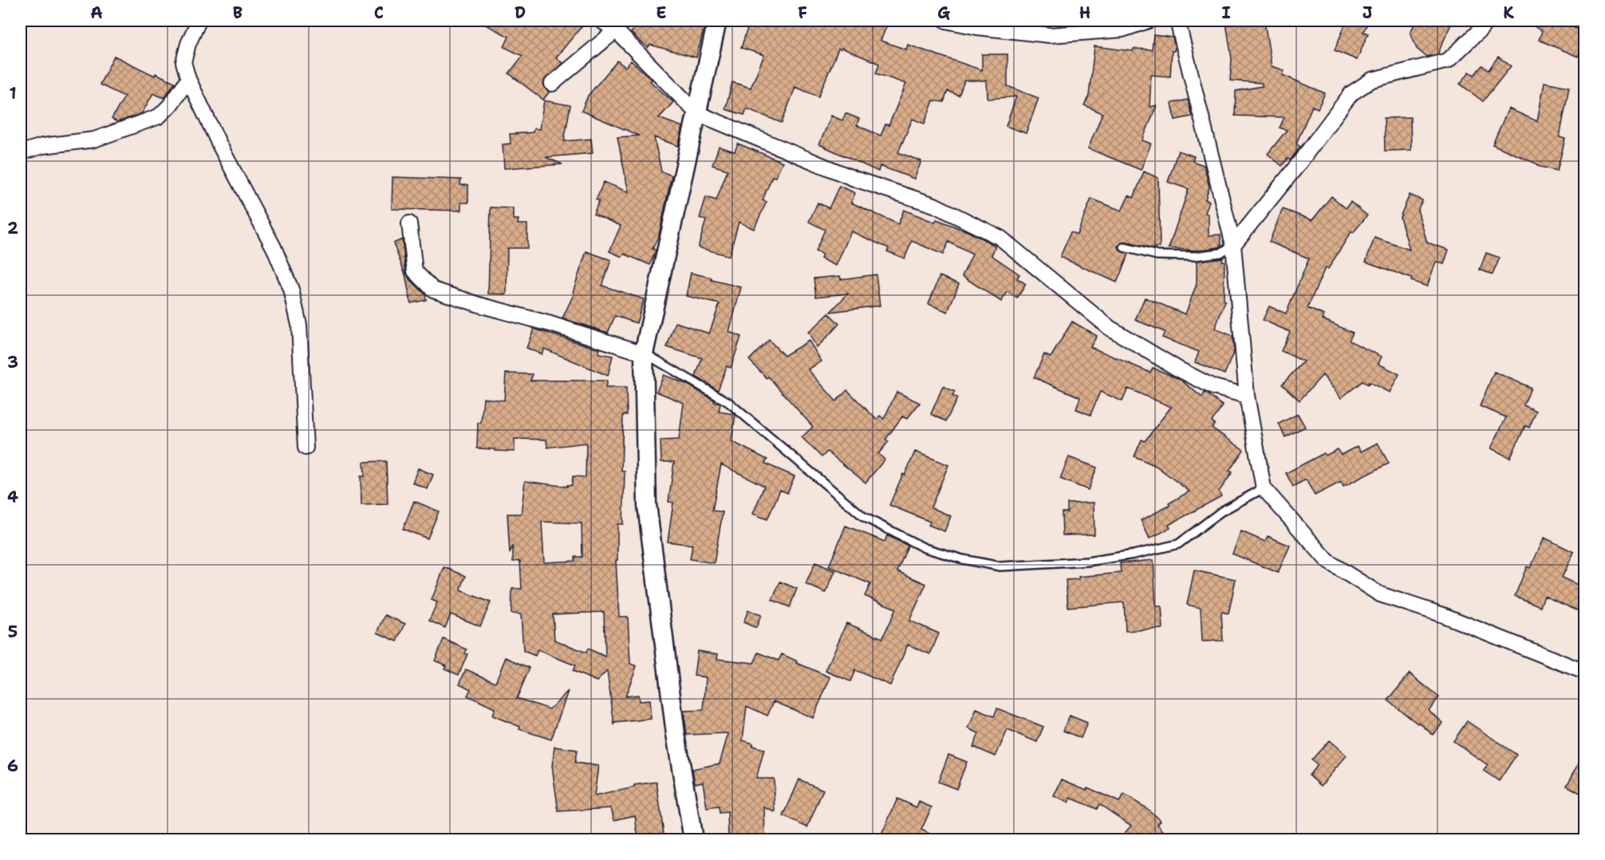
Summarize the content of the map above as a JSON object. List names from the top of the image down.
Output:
{
  "grid": {
    "columns": [
      "A",
      "B",
      "C",
      "D",
      "E",
      "F",
      "G",
      "H",
      "I",
      "J",
      "K"
    ],
    "rows": [
      "1",
      "2",
      "3",
      "4",
      "5",
      "6"
    ]
  }
}
